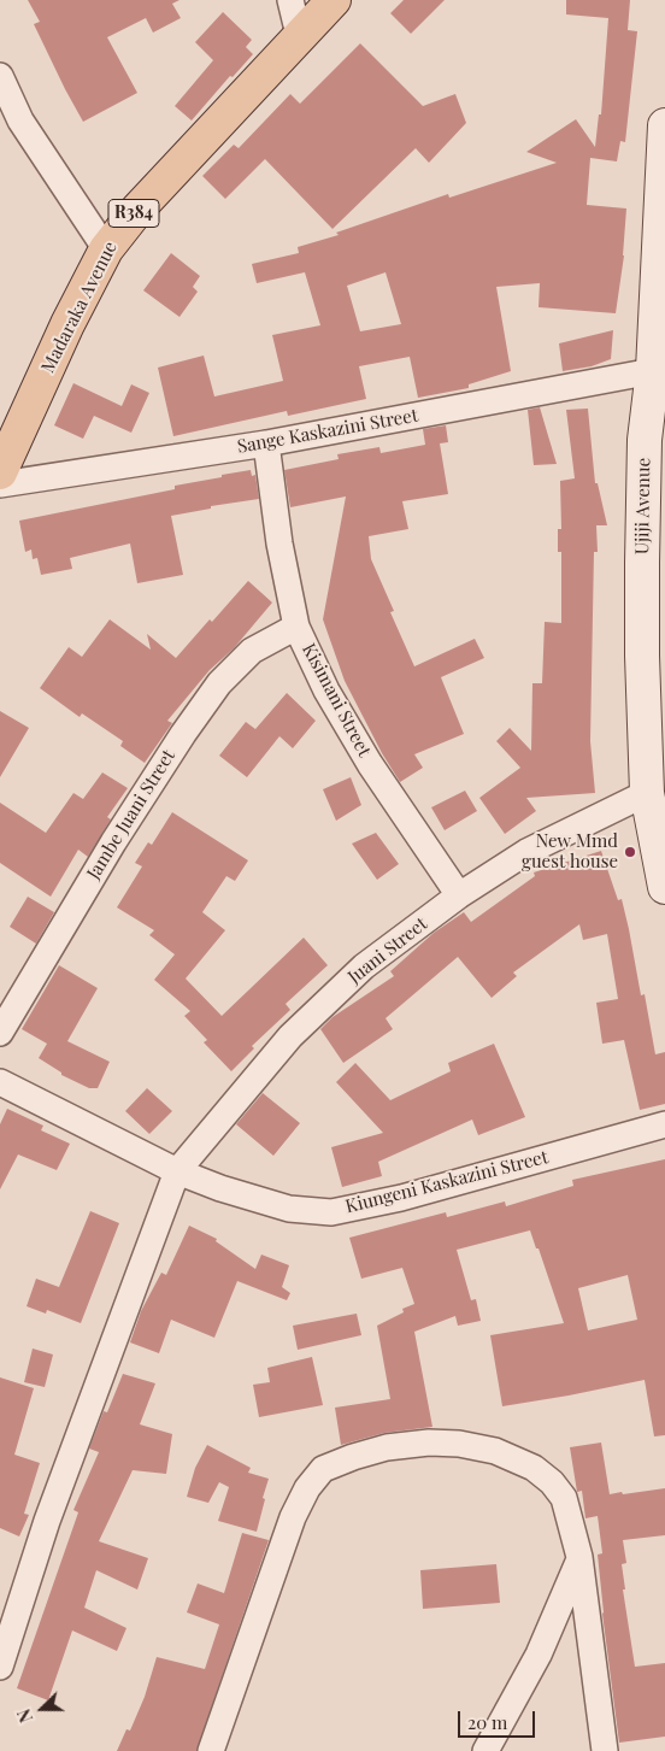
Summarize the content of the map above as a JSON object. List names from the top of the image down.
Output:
{
  "streets": {
    "main road": ["R384", "Madaraka Avenue", "Ujiji Avenue"],
    "street": [
      "Sange Kaskazini Street",
      "Kisimani Street",
      "Jambe Juani Street",
      "Juani Street",
      "Kiungeni Kaskazini Street"
    ]
  },
  "crossings": [
    ["Sange Kaskazini Street", "Ujiji Avenue"],
    ["Sange Kaskazini Street", "Kisimani Street"],
    ["Ujiji Avenue", "Juani Street"],
    ["Kisimani Street", "Jambe Juani Street"],
    ["Kisimani Street", "Juani Street"],
    ["Juani Street", "Kiungeni Kaskazini Street"]
  ],
  "places": ["New Mmd guest house"],
  "scale_bar": "20 m",
  "north": "left"
}
